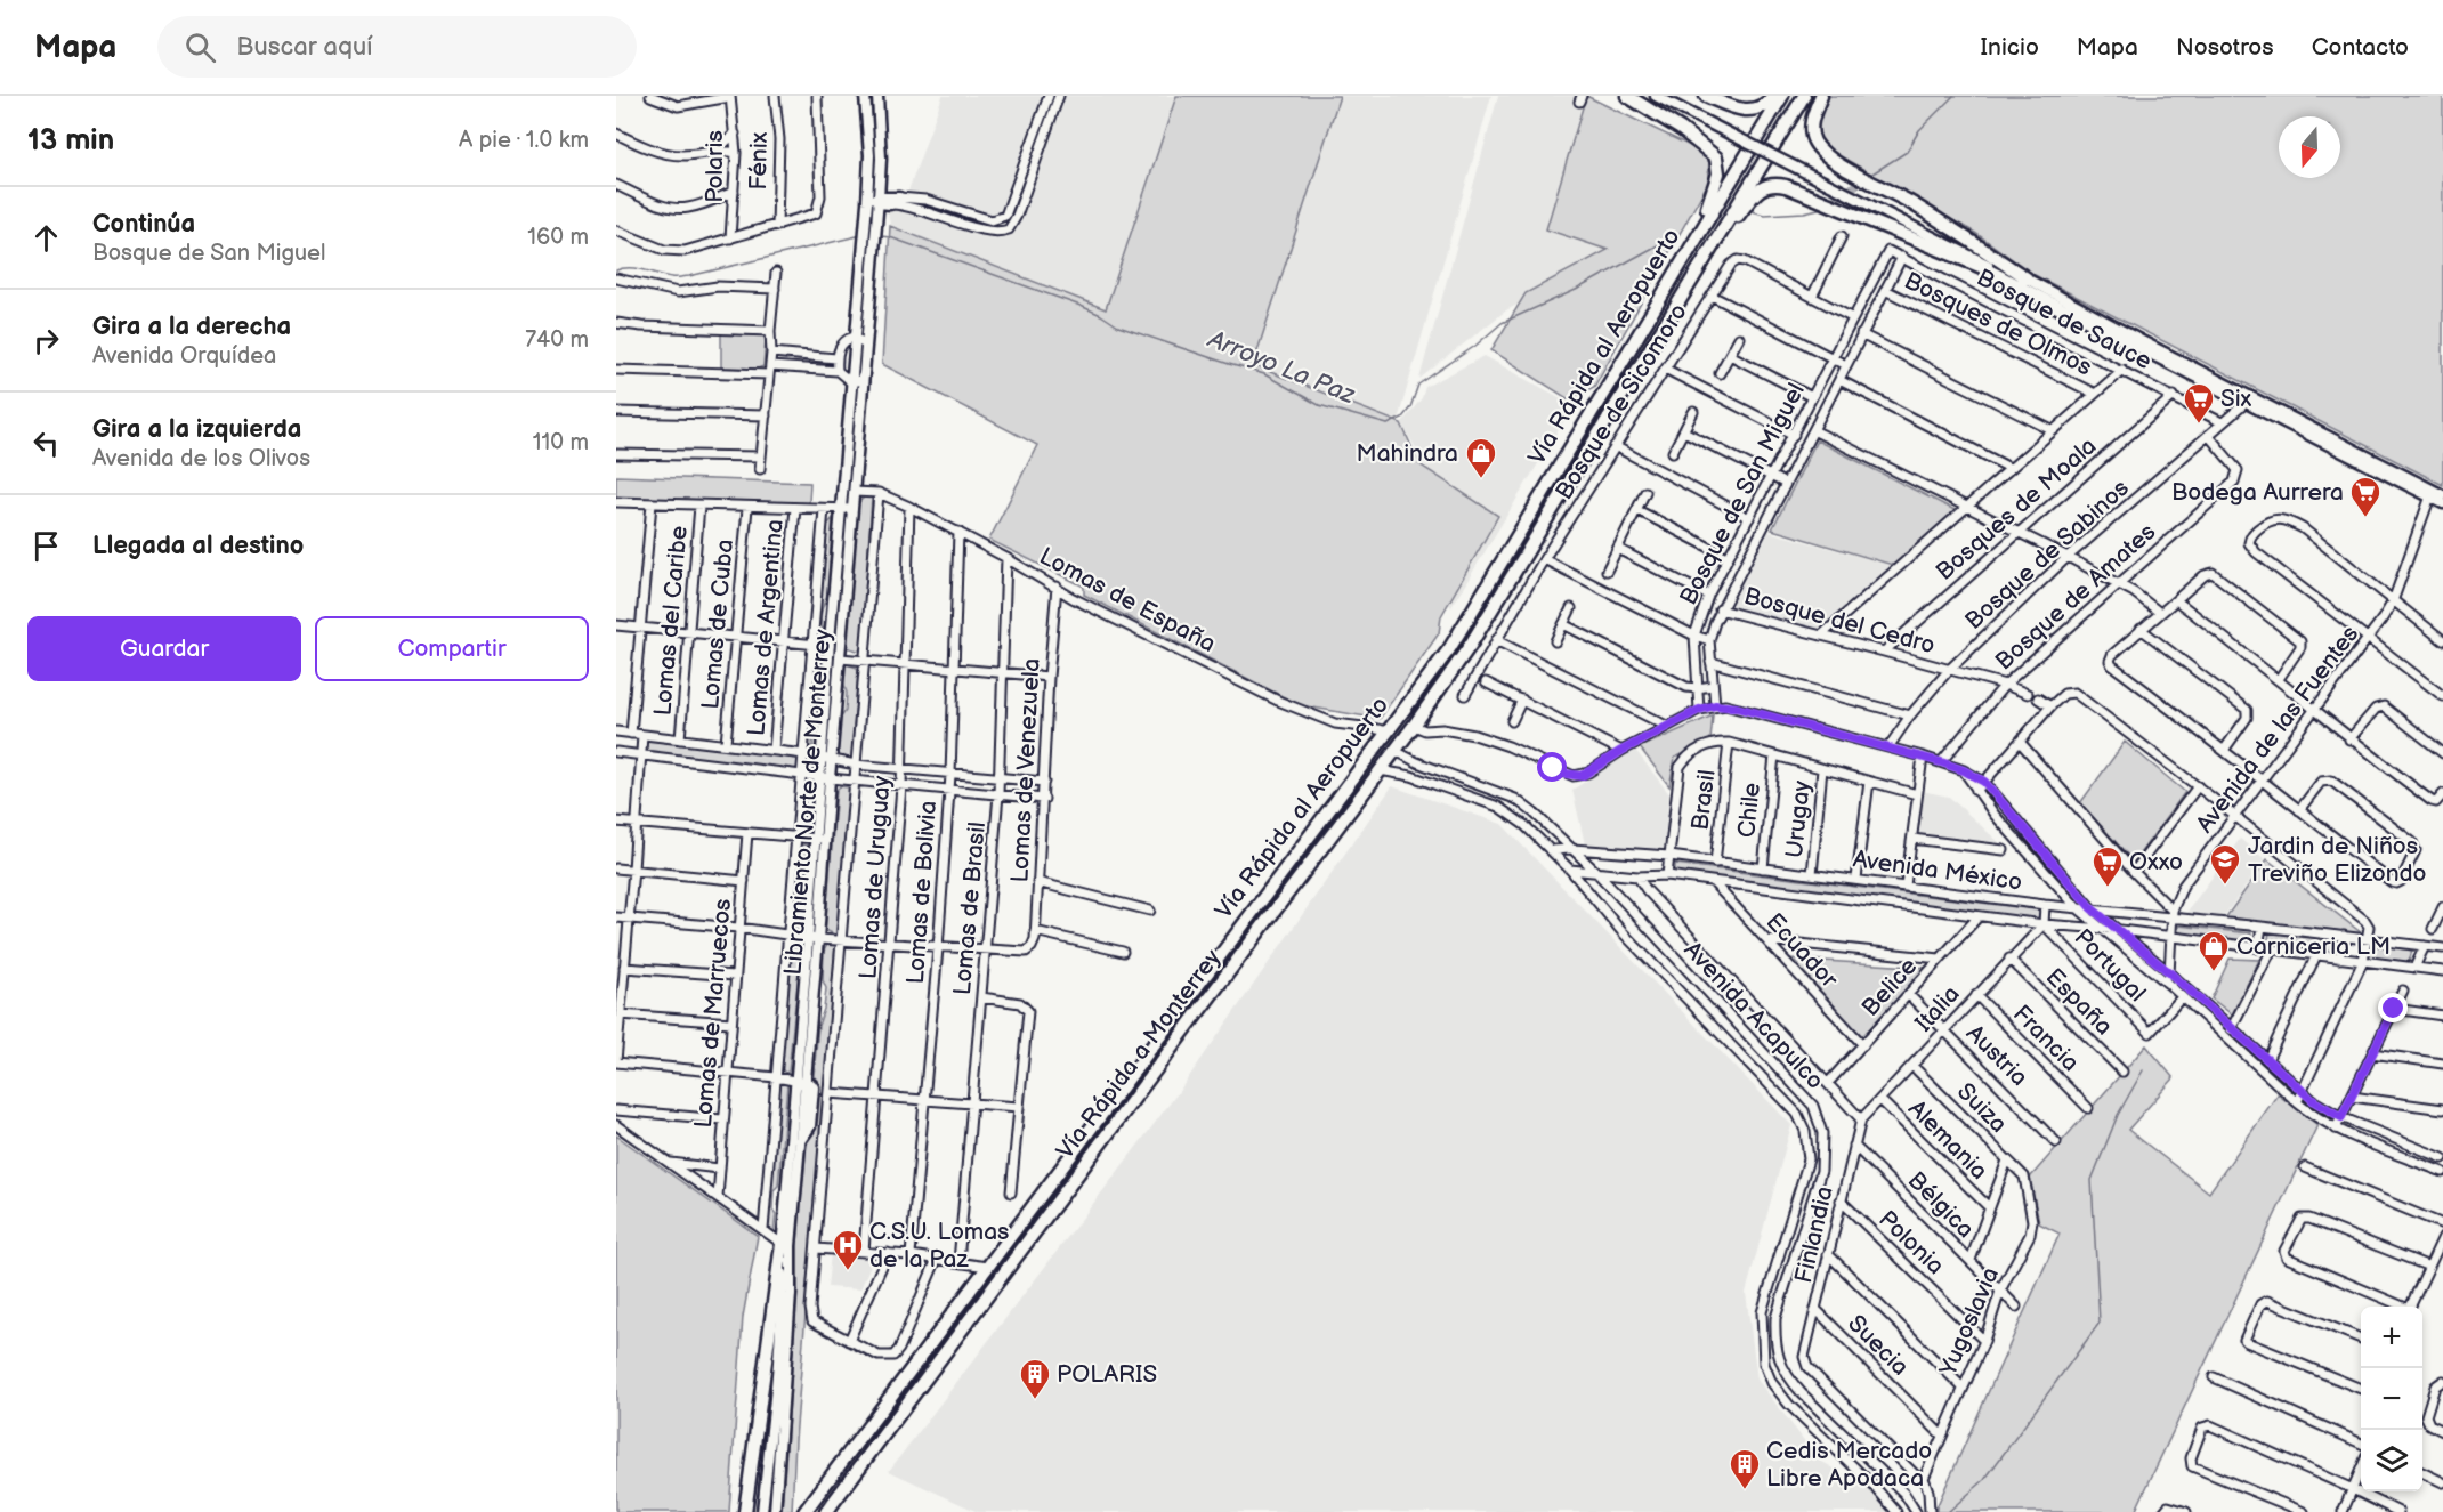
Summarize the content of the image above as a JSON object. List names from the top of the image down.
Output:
{
  "streets": {
    "highway": ["Vía Rápida al Aeropuerto", "Vía Rápida a Monterrey"],
    "main road": ["Libramiento Norte de Monterrey"],
    "street": [
      "Fénix",
      "Polaris",
      "Bosque de Sauce",
      "Bosques de Olmos",
      "Bosque de Sicomoro",
      "Bosque de San Miguel",
      "Bosques de Moala",
      "Bosque de Sabinos",
      "Bosque de Amates",
      "Lomas de España",
      "Lomas del Caribe",
      "Bosque del Cedro",
      "Lomas de Cuba",
      "Lomas de Argentina",
      "Avenida de las Fuentes",
      "Lomas de Venezuela",
      "Brasil",
      "Chile",
      "Urugay",
      "Avenida México",
      "Lomas de Uruguay",
      "Lomas de Bolivia",
      "Lomas de Brasil",
      "Ecuador",
      "Portugal",
      "Belice",
      "España",
      "Italia",
      "Lomas de Marruecos",
      "Avenida Acapulco",
      "Francia",
      "Austria",
      "Suiza",
      "Alemania",
      "Bélgica",
      "Finlandia",
      "Polonia",
      "Yugoslavia",
      "Suecia"
    ]
  },
  "crossings": [
    ["Bosque de Sauce", "Bosque de San Miguel"],
    ["Bosque de Sauce", "Bosques de Moala"],
    ["Bosque de Sauce", "Bosque de Sabinos"],
    ["Bosques de Olmos", "Bosque de San Miguel"],
    ["Vía Rápida al Aeropuerto", "Lomas de España"],
    ["Bosque de Sicomoro", "Bosque de San Miguel"],
    ["Bosque de San Miguel", "Bosque del Cedro"],
    ["Bosques de Moala", "Bosque del Cedro"],
    ["Bosque de Sabinos", "Bosque de Amates"],
    ["Bosque de Sabinos", "Bosque del Cedro"],
    ["Bosque de Amates", "Bosque del Cedro"],
    ["Lomas de España", "Lomas de Venezuela"],
    ["Lomas de España", "Libramiento Norte de Monterrey"],
    ["Lomas de España", "Lomas de Uruguay"],
    ["Lomas de España", "Lomas de Bolivia"],
    ["Lomas de España", "Lomas de Brasil"],
    ["Avenida de las Fuentes", "Avenida México"],
    ["Lomas de Venezuela", "Lomas de Brasil"],
    ["Brasil", "Avenida México"],
    ["Chile", "Avenida México"],
    ["Urugay", "Avenida México"],
    ["Avenida México", "Ecuador"],
    ["Avenida México", "Portugal"],
    ["Avenida México", "Belice"],
    ["Avenida México", "Italia"],
    ["Avenida México", "Avenida Acapulco"],
    ["Ecuador", "Belice"],
    ["Portugal", "Italia"],
    ["Belice", "Austria"],
    ["España", "Italia"],
    ["Italia", "Francia"],
    ["Italia", "Austria"],
    ["Italia", "Suiza"],
    ["Italia", "Alemania"],
    ["Italia", "Finlandia"],
    ["Avenida Acapulco", "Vía Rápida a Monterrey"],
    ["Suiza", "Yugoslavia"],
    ["Bélgica", "Finlandia"],
    ["Bélgica", "Yugoslavia"],
    ["Finlandia", "Polonia"],
    ["Finlandia", "Yugoslavia"],
    ["Finlandia", "Suecia"],
    ["Polonia", "Yugoslavia"],
    ["Yugoslavia", "Suecia"]
  ],
  "water": ["Arroyo La Paz"],
  "places": {
    "supermarket": ["Six", "Bodega Aurrera", "Oxxo"],
    "shop": ["Mahindra", "Carniceria LM"],
    "school or university": ["Jardin de Niños Treviño Elizondo"],
    "hospital": ["C.S.U. Lomas de la Paz"],
    "building": ["POLARIS", "Cedis Mercado Libre Apodaca"]
  },
  "north": "bottom",
  "page": {
    "header": "Mapa",
    "search": "Buscar aquí",
    "nav": [
      "Inicio",
      "Mapa",
      "Nosotros",
      "Contacto"
    ],
    "heading": ["13 min", "A pie · 1.0 km"],
    "list": [
      ["Continúa", "Bosque de San Miguel", "160 m"],
      ["Gira a la derecha", "Avenida Orquídea", "740 m"],
      ["Gira a la izquierda", "Avenida de los Olivos", "110 m"],
      "Llegada al destino"
    ],
    "buttons": ["Guardar", "Compartir"],
    "map_buttons": ["+", "−"]
  }
}
